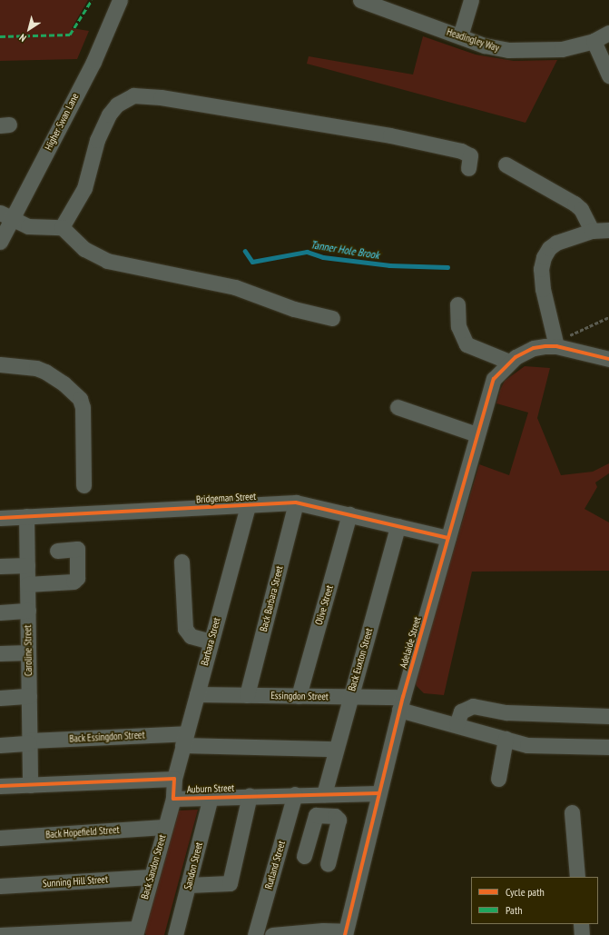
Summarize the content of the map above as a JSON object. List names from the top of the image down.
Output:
{
  "streets": {
    "street": [
      "Headingley Way",
      "Higher Swan Lane",
      "Bridgeman Street",
      "Back Barbara Street",
      "Olive Street",
      "Barbara Street",
      "Adelaide Street",
      "Caroline Street",
      "Back Euxton Street",
      "Essingdon Street",
      "Back Essingdon Street",
      "Auburn Street",
      "Back Hopefield Street",
      "Rutland Street",
      "Sandon Street",
      "Back Sandon Street",
      "Sunning Hill Street"
    ]
  },
  "crossings": [
    ["Bridgeman Street", "Back Barbara Street"],
    ["Bridgeman Street", "Olive Street"],
    ["Bridgeman Street", "Barbara Street"],
    ["Bridgeman Street", "Adelaide Street"],
    ["Bridgeman Street", "Caroline Street"],
    ["Bridgeman Street", "Back Euxton Street"],
    ["Back Barbara Street", "Essingdon Street"],
    ["Olive Street", "Essingdon Street"],
    ["Barbara Street", "Essingdon Street"],
    ["Barbara Street", "Back Essingdon Street"],
    ["Barbara Street", "Auburn Street"],
    ["Adelaide Street", "Essingdon Street"],
    ["Adelaide Street", "Auburn Street"],
    ["Caroline Street", "Back Essingdon Street"],
    ["Caroline Street", "Auburn Street"],
    ["Back Euxton Street", "Essingdon Street"],
    ["Back Euxton Street", "Back Essingdon Street"],
    ["Back Euxton Street", "Auburn Street"],
    ["Auburn Street", "Rutland Street"],
    ["Auburn Street", "Sandon Street"],
    ["Auburn Street", "Back Sandon Street"],
    ["Back Hopefield Street", "Back Sandon Street"],
    ["Back Sandon Street", "Sunning Hill Street"]
  ],
  "water": ["Tanner Hole Brook"],
  "legend": ["Cycle path", "Path"],
  "north": "bottom left"
}
